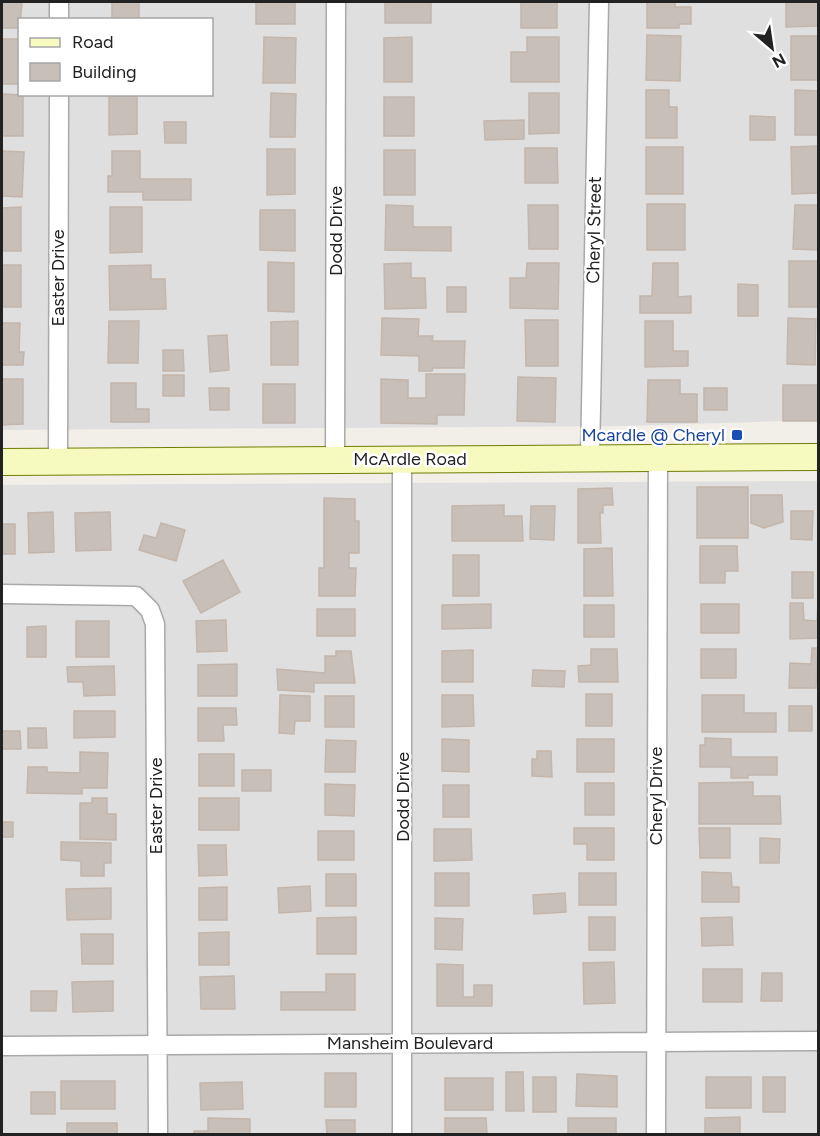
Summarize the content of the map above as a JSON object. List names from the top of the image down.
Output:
{
  "streets": {
    "main road": ["McArdle Road"],
    "street": [
      "Cheryl Street",
      "Dodd Drive",
      "Easter Drive",
      "Cheryl Drive",
      "Mansheim Boulevard"
    ]
  },
  "crossings": [
    ["Cheryl Street", "McArdle Road"],
    ["Dodd Drive", "McArdle Road"],
    ["Dodd Drive", "Mansheim Boulevard"],
    ["Easter Drive", "McArdle Road"],
    ["Easter Drive", "Mansheim Boulevard"],
    ["McArdle Road", "Cheryl Drive"],
    ["Cheryl Drive", "Mansheim Boulevard"]
  ],
  "places": {
    "transit": ["Mcardle @ Cheryl"]
  },
  "legend": ["Road", "Building"],
  "north": "bottom right"
}
